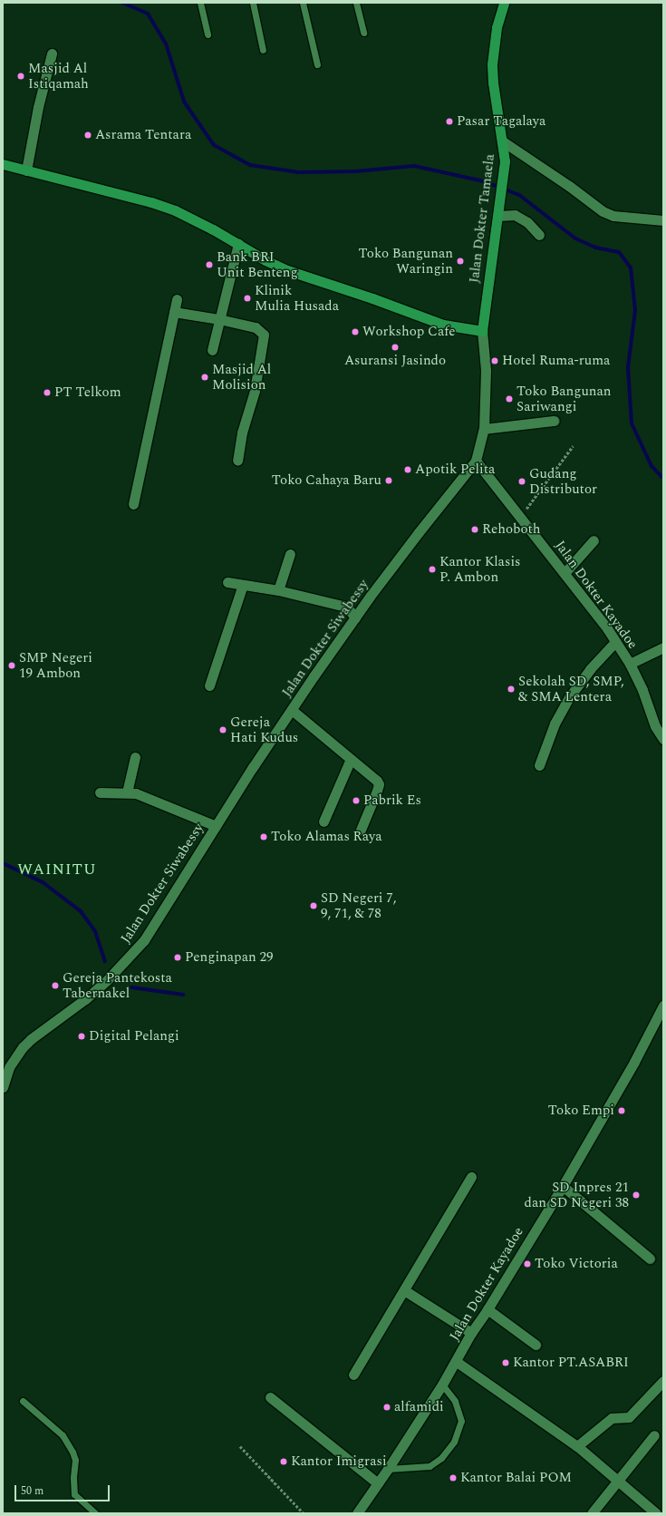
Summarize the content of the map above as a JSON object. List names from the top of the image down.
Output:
{
  "streets": {
    "main road": ["Jalan Dokter Tamaela"],
    "street": ["Jalan Dokter Kayadoe", "Jalan Dokter Siwabessy"]
  },
  "crossings": [
    ["Jalan Dokter Tamaela", "Jalan Dokter Siwabessy"],
    ["Jalan Dokter Kayadoe", "Jalan Dokter Siwabessy"]
  ],
  "districts": ["WAINITU"],
  "places": [
    "Masjid Al Istiqamah",
    "Pasar Tagalaya",
    "Asrama Tentara",
    "Toko Bangunan Waringin",
    "Bank BRI Unit Benteng",
    "Klinik Mulia Husada",
    "Workshop Cafe",
    "Asuransi Jasindo",
    "Hotel Ruma-ruma",
    "Masjid Al Molision",
    "PT Telkom",
    "Toko Bangunan Sariwangi",
    "Apotik Pelita",
    "Toko Cahaya Baru",
    "Gudang Distributor",
    "Rehoboth",
    "Kantor Klasis P. Ambon",
    "SMP Negeri 19 Ambon",
    "Sekolah SD, SMP, & SMA Lentera",
    "Gereja Hati Kudus",
    "Pabrik Es",
    "Toko Alamas Raya",
    "SD Negeri 7, 9, 71, & 78",
    "Penginapan 29",
    "Gereja Pantekosta Tabernakel",
    "Digital Pelangi",
    "Toko Empi",
    "SD Inpres 21 dan SD Negeri 38",
    "Toko Victoria",
    "Kantor PT.ASABRI",
    "alfamidi",
    "Kantor Imigrasi",
    "Kantor Balai POM"
  ],
  "scale_bar": "50 m"
}
